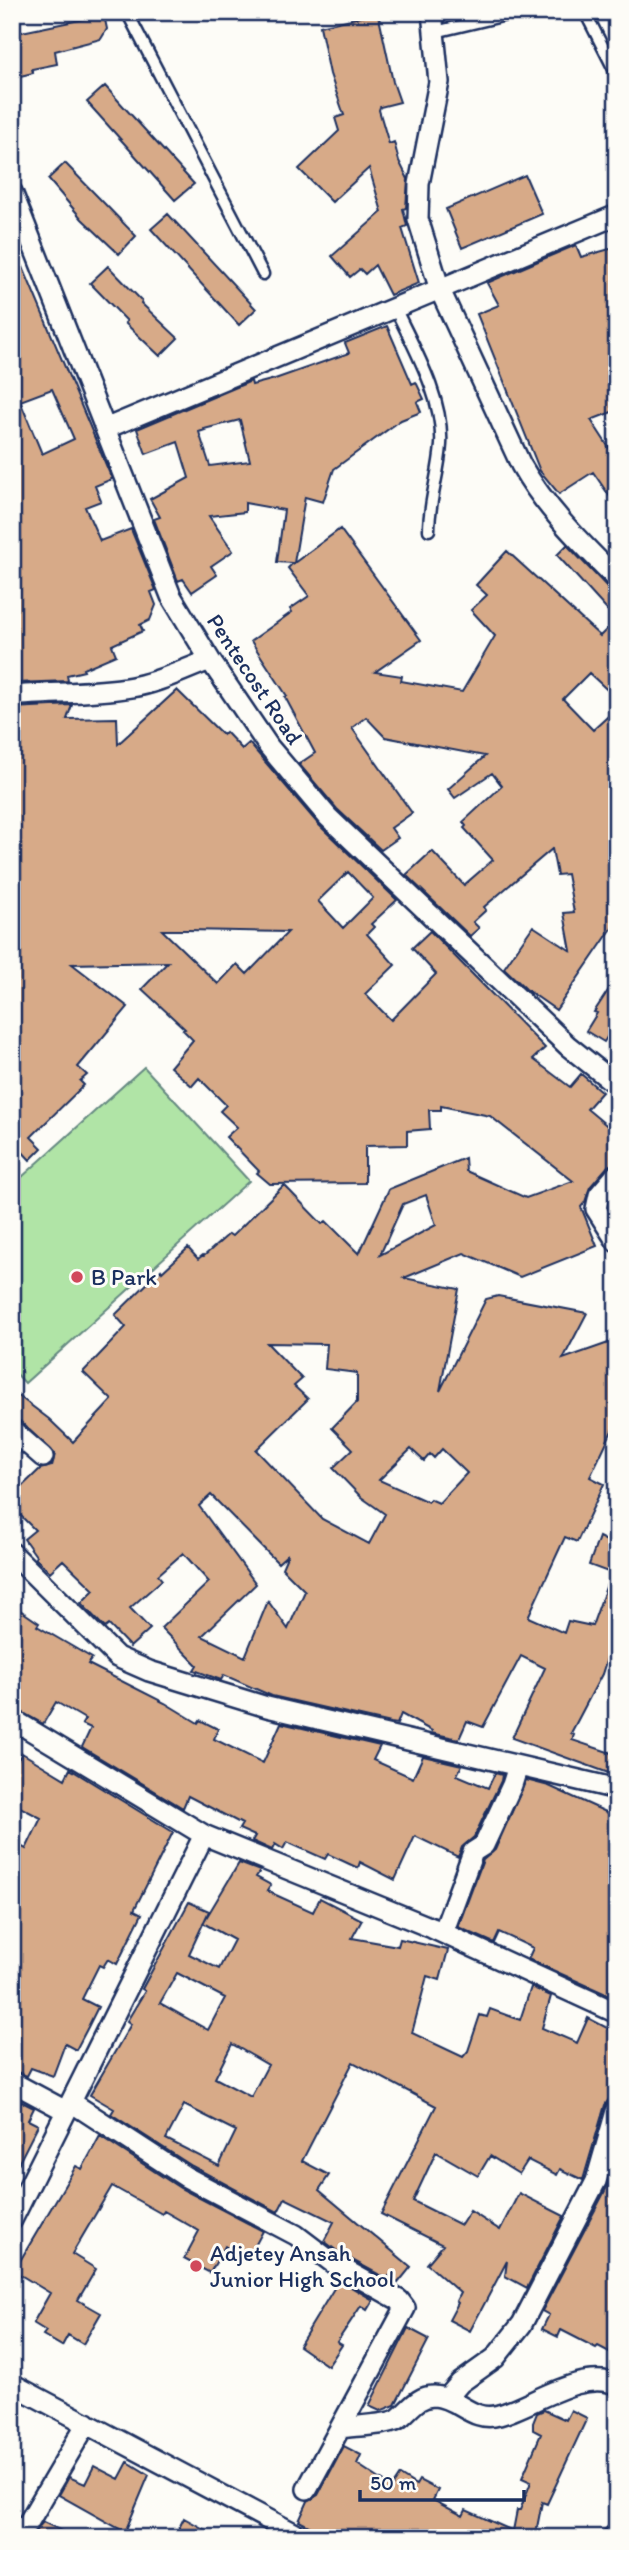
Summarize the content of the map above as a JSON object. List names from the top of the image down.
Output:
{
  "streets": {
    "street": ["Pentecost Road"]
  },
  "places": ["B Park", "Adjetey Ansah Junior High School"],
  "scale_bar": "50 m"
}
